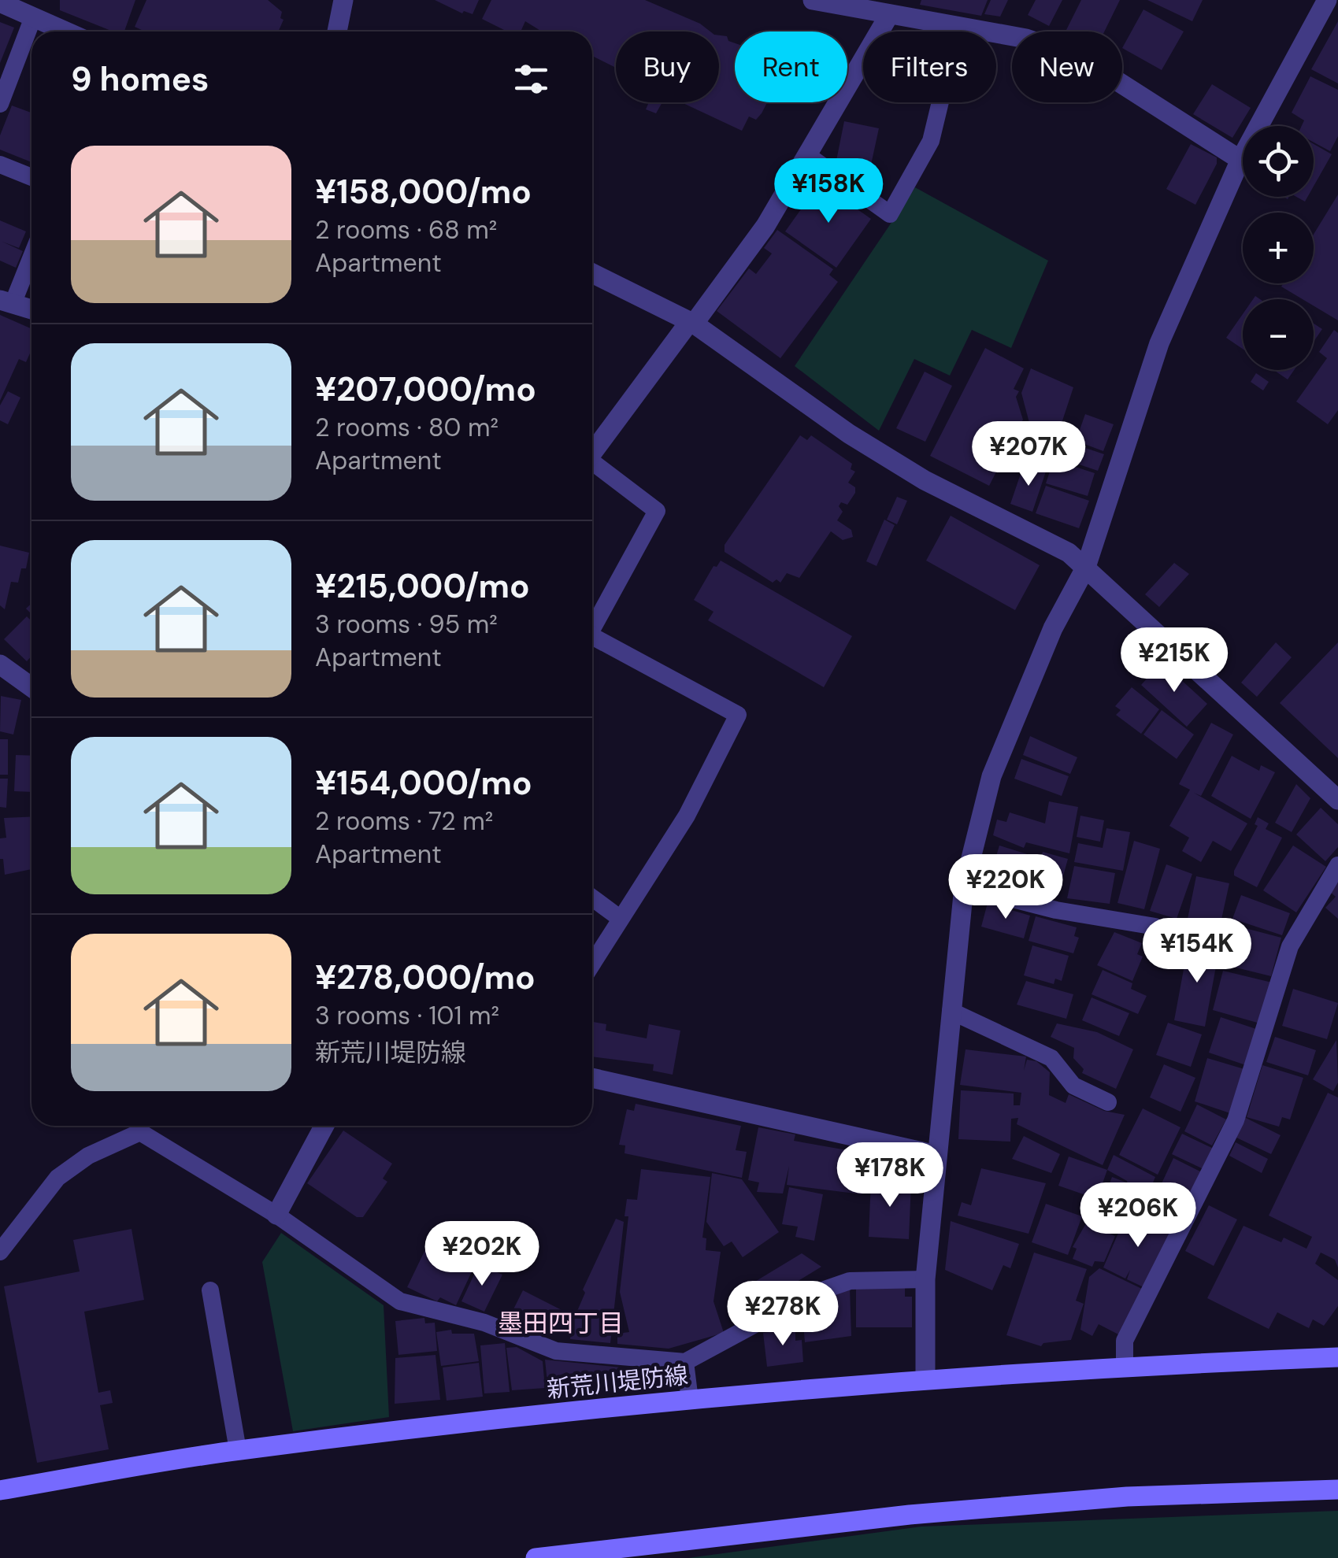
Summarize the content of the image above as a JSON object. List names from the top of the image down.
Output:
{
  "streets": {
    "main road": ["新荒川堤防線"]
  },
  "districts": ["墨田四丁目"],
  "page": {
    "chip": [
      "Buy",
      "Rent",
      "Filters",
      "New"
    ],
    "heading": "9 homes",
    "map_buttons": ["+", "−"],
    "list": [
      {
        "name": "¥158,000/mo",
        "note": "2 rooms · 68 m² · Apartment"
      },
      {
        "name": "¥207,000/mo",
        "note": "2 rooms · 80 m² · Apartment"
      },
      {
        "name": "¥215,000/mo",
        "note": "3 rooms · 95 m² · Apartment"
      },
      {
        "name": "¥154,000/mo",
        "note": "2 rooms · 72 m² · Apartment"
      },
      {
        "name": "¥278,000/mo",
        "note": "3 rooms · 101 m² · 新荒川堤防線"
      }
    ],
    "price": [
      "¥158K",
      "¥207K",
      "¥215K",
      "¥220K",
      "¥154K",
      "¥178K",
      "¥206K",
      "¥202K",
      "¥278K"
    ]
  }
}
